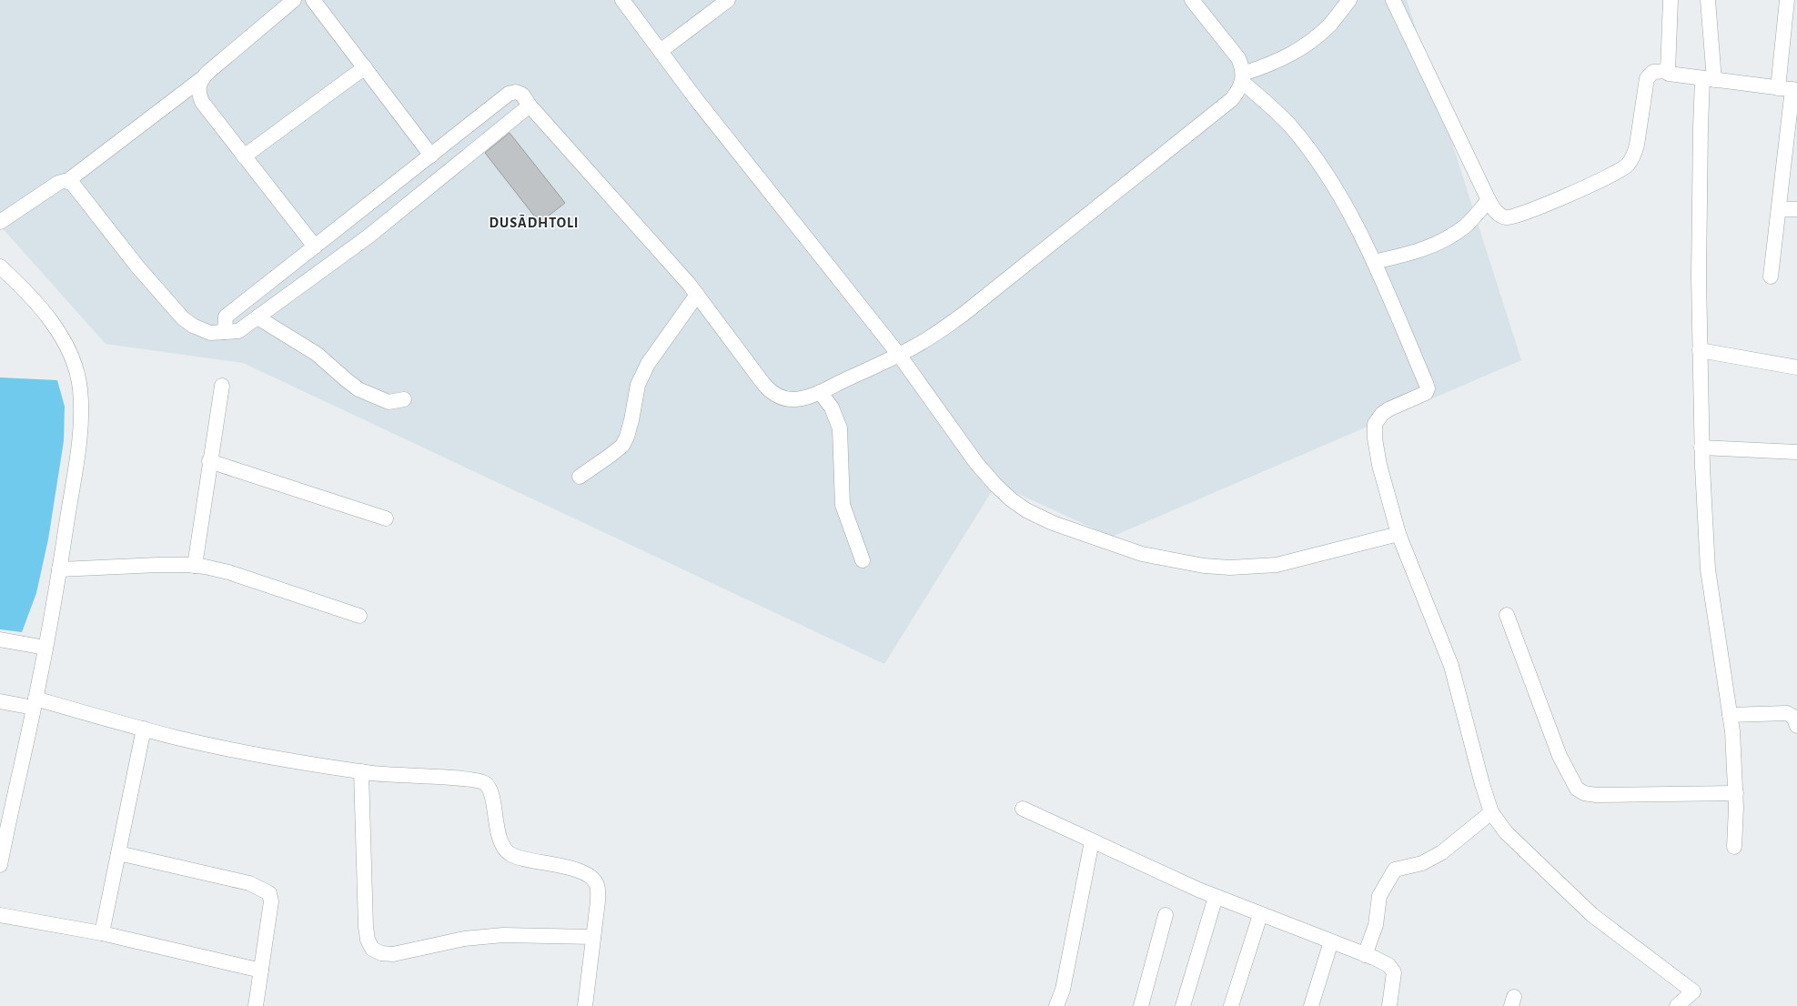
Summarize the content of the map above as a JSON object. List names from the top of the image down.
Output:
{
  "districts": ["DUSĀDHTOLI"]
}
